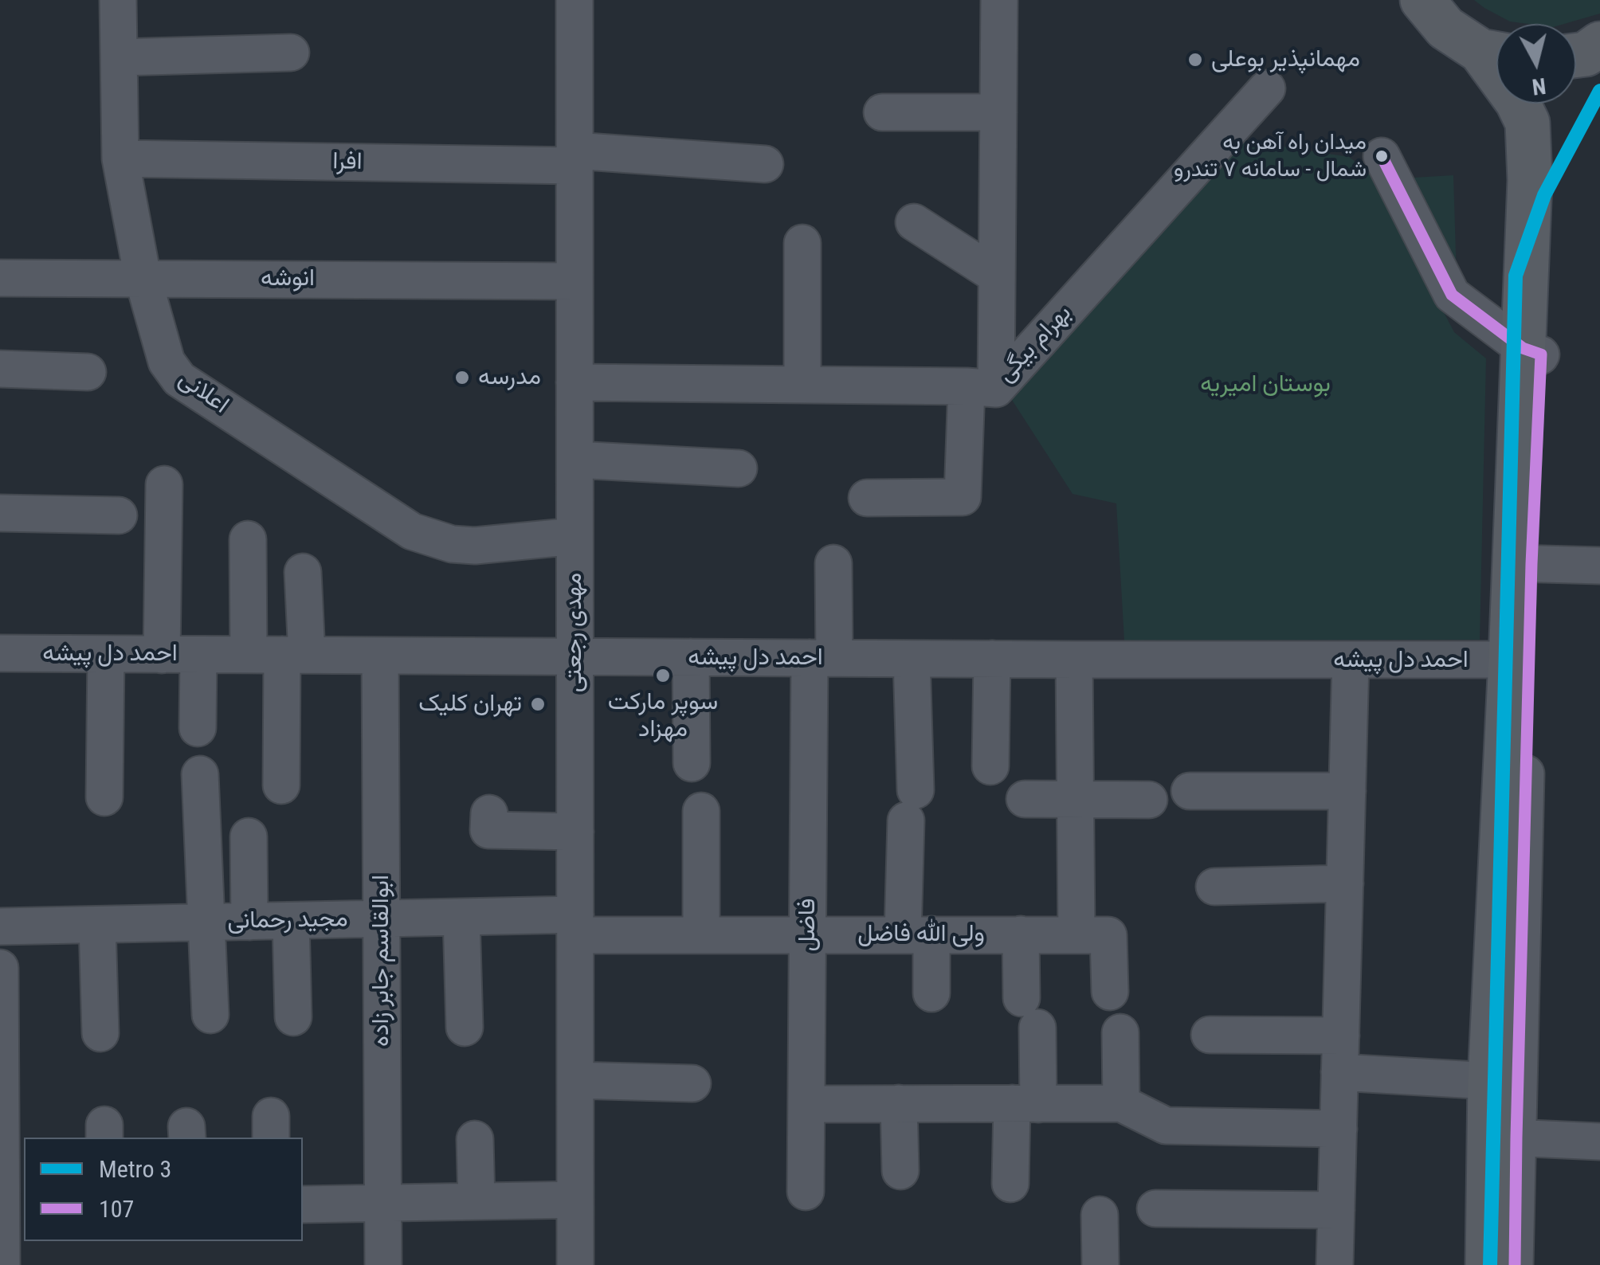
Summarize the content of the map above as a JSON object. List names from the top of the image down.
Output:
{
  "streets": {
    "street": [
      "افرا",
      "انوشه",
      "بهرام بیگی",
      "اعلانی",
      "مهدی رجعتی",
      "احمد دل پیشه",
      "مجید رحمانی",
      "فاضل",
      "ولی الله فاضل",
      "ابوالقاسم جابر زاده"
    ]
  },
  "crossings": [
    ["افرا", "اعلانی"],
    ["افرا", "مهدی رجعتی"],
    ["انوشه", "اعلانی"],
    ["انوشه", "مهدی رجعتی"],
    ["اعلانی", "مهدی رجعتی"],
    ["مهدی رجعتی", "احمد دل پیشه"],
    ["مهدی رجعتی", "مجید رحمانی"],
    ["مهدی رجعتی", "ولی الله فاضل"],
    ["احمد دل پیشه", "فاضل"],
    ["احمد دل پیشه", "ابوالقاسم جابر زاده"],
    ["مجید رحمانی", "ولی الله فاضل"],
    ["مجید رحمانی", "ابوالقاسم جابر زاده"],
    ["فاضل", "ولی الله فاضل"]
  ],
  "parks": ["بوستان امیریه"],
  "places": [
    "مهمانپذیر بوعلی",
    "میدان راه آهن به شمال - سامانه ۷ تندرو",
    "مدرسه",
    "سوپر مارکت مهزاد",
    "تهران کلیک"
  ],
  "lines": ["metro line 3", "transit line 107"],
  "legend": ["Metro 3", "107"],
  "north": "bottom"
}
